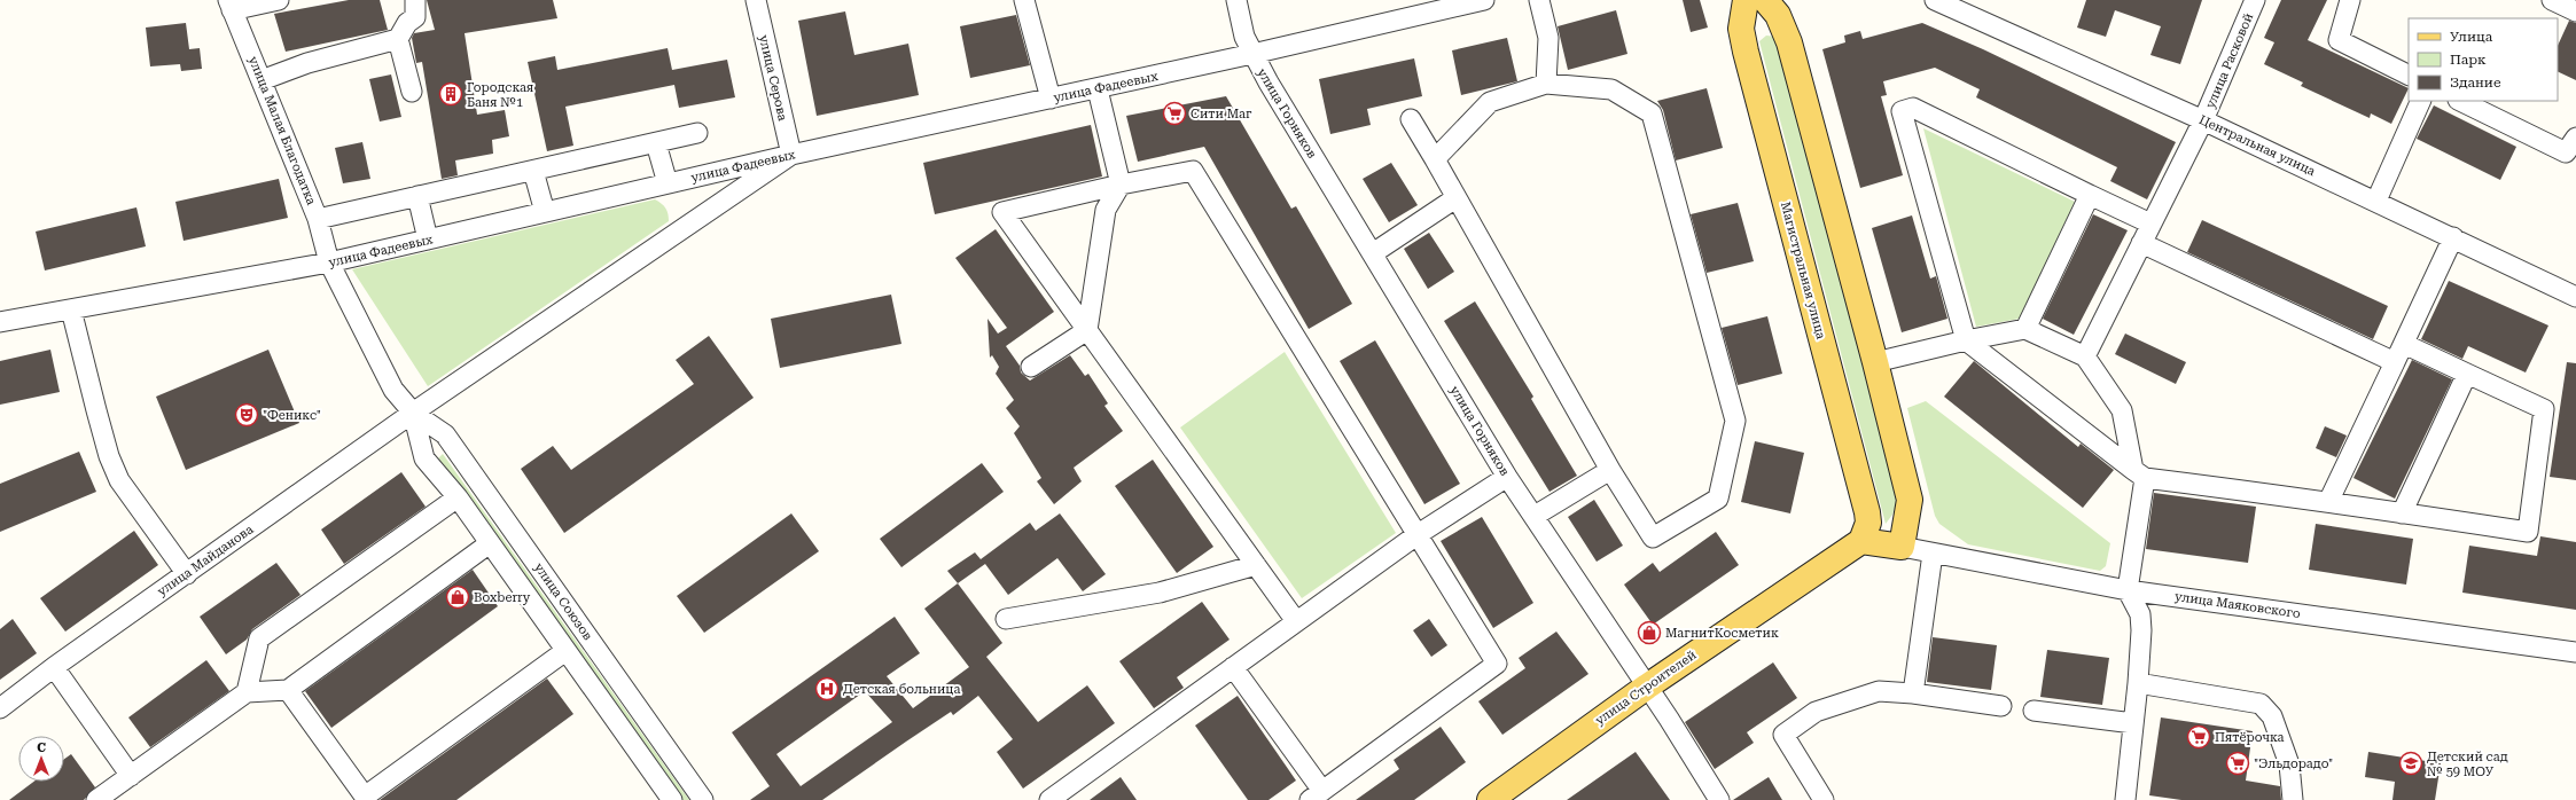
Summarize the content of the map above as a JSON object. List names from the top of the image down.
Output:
{
  "streets": {
    "main road": ["Магистральная улица", "улица Строителей"],
    "street": [
      "улица Расковой",
      "улица Серова",
      "улица Фадеевых",
      "улица Горняков",
      "улица Малая Благодатка",
      "Центральная улица",
      "улица Майданова",
      "улица Союзов",
      "улица Маяковского"
    ]
  },
  "crossings": [
    ["улица Расковой", "Центральная улица"],
    ["улица Серова", "улица Фадеевых"],
    ["улица Серова", "улица Майданова"],
    ["улица Фадеевых", "улица Горняков"],
    ["улица Фадеевых", "улица Малая Благодатка"],
    ["улица Фадеевых", "улица Майданова"],
    ["улица Фадеевых", "улица Союзов"],
    ["улица Горняков", "улица Строителей"],
    ["улица Малая Благодатка", "улица Союзов"],
    ["Магистральная улица", "улица Строителей"],
    ["улица Майданова", "улица Союзов"]
  ],
  "places": {
    "building": ["Городская Баня №1"],
    "supermarket": ["Сити Маг", "Пятёрочка", "\"Эльдорадо\""],
    "theatre": ["\"Феникс\""],
    "shop": ["Boxberry", "МагнитКосметик"],
    "hospital": ["Детская больница"],
    "school or university": ["Детский сад № 59 МОУ"]
  },
  "legend": ["Улица", "Парк", "Здание"],
  "north": "top"
}
